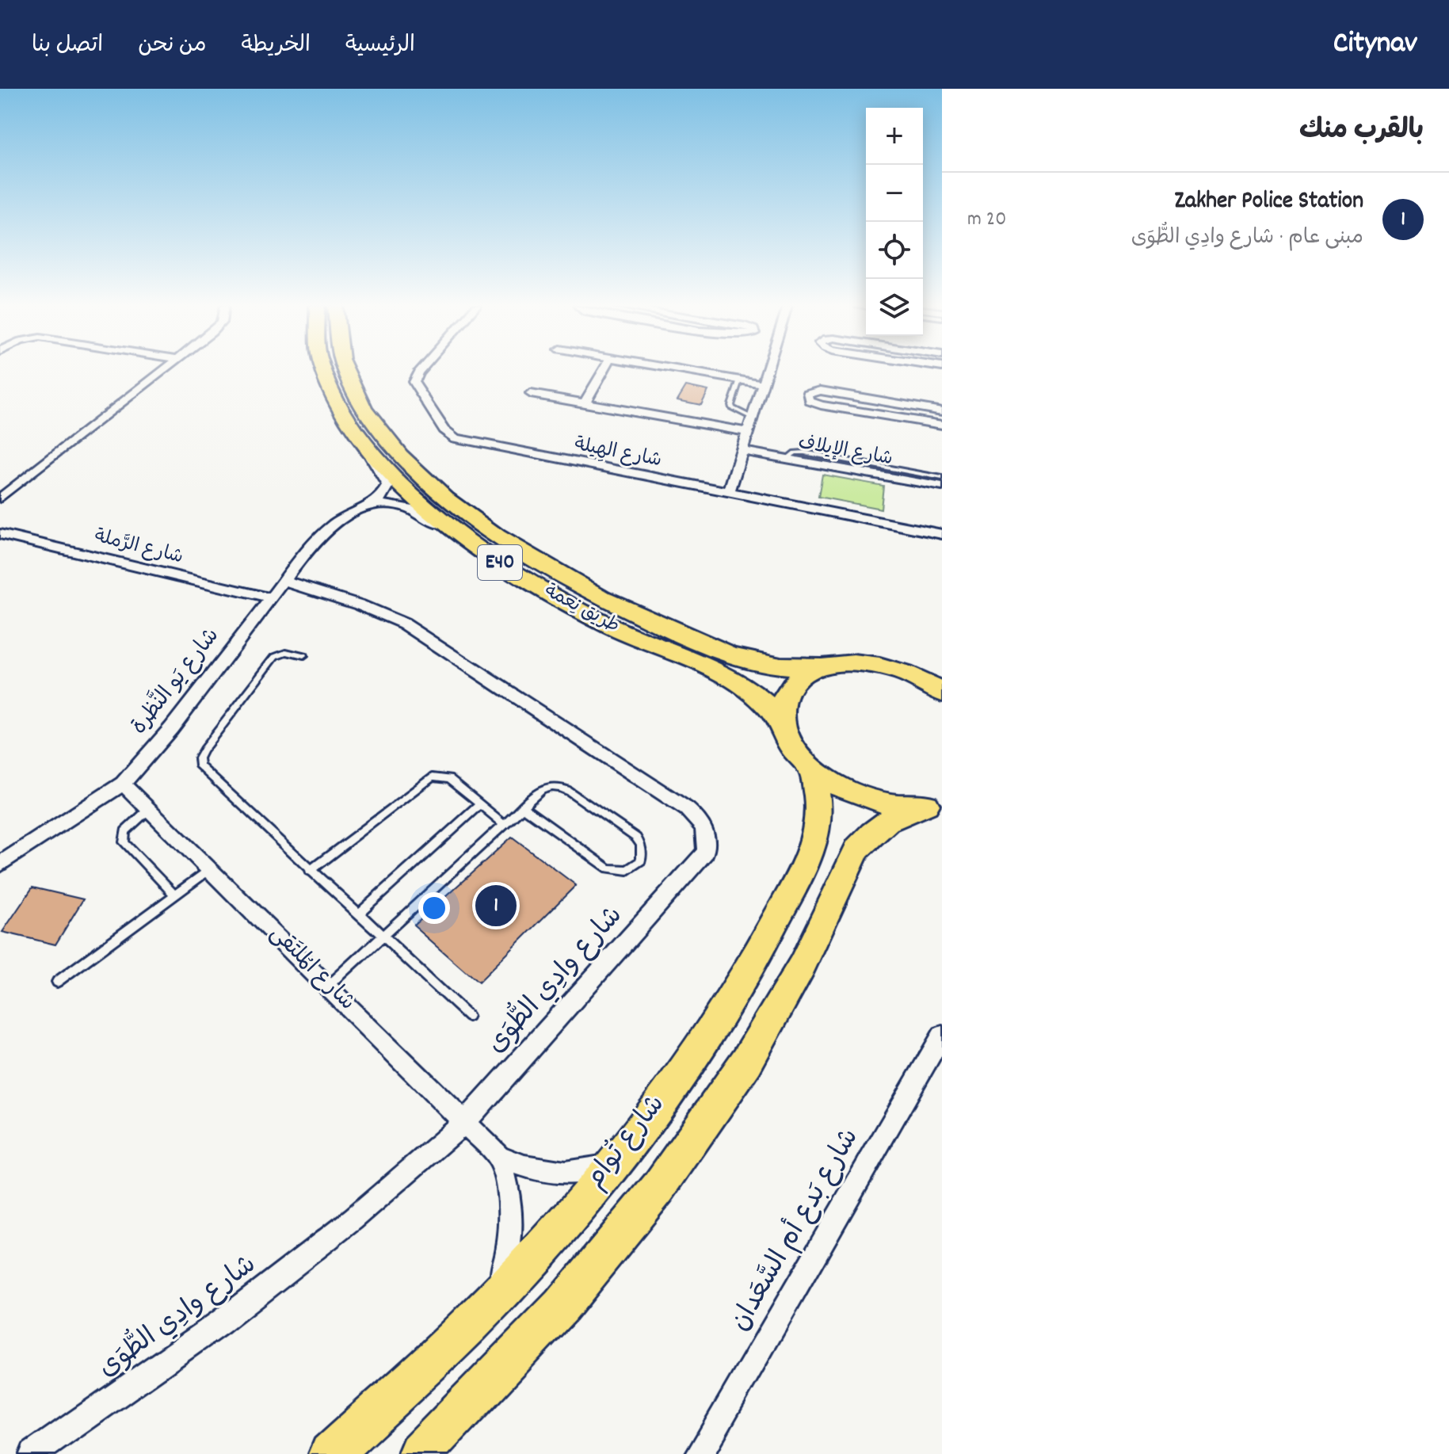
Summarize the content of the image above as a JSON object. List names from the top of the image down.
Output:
{
  "streets": {
    "main road": ["E40", "طريق نِعمة", "شارع تُوام"],
    "street": [
      "شارع الإيلاف",
      "شارع الهِيلة",
      "شارع الرَّملة",
      "شارع يَو النَّظرة",
      "شارع المُلتَقى",
      "شارع وادِي الطُّوَى",
      "شارع بَدع أم السَّعَدان"
    ]
  },
  "crossings": [
    ["شارع الرَّملة", "شارع يَو النَّظرة"],
    ["طريق نِعمة", "شارع يَو النَّظرة"],
    ["طريق نِعمة", "شارع تُوام"],
    ["شارع يَو النَّظرة", "شارع المُلتَقى"],
    ["شارع يَو النَّظرة", "شارع وادِي الطُّوَى"],
    ["شارع المُلتَقى", "شارع وادِي الطُّوَى"],
    ["شارع المُلتَقى", "شارع تُوام"]
  ],
  "page": {
    "header": "Citynav",
    "nav": [
      "الرئيسية",
      "الخريطة",
      "من نحن",
      "اتصل بنا"
    ],
    "heading": "بالقرب منك",
    "map_buttons": ["+", "−"],
    "list": [
      {
        "mark": "1",
        "name": "Zakher Police Station",
        "note": "مبنى عام · شارع وادِي الطُّوَى",
        "value": "20 m"
      }
    ],
    "pins": "1"
  }
}
